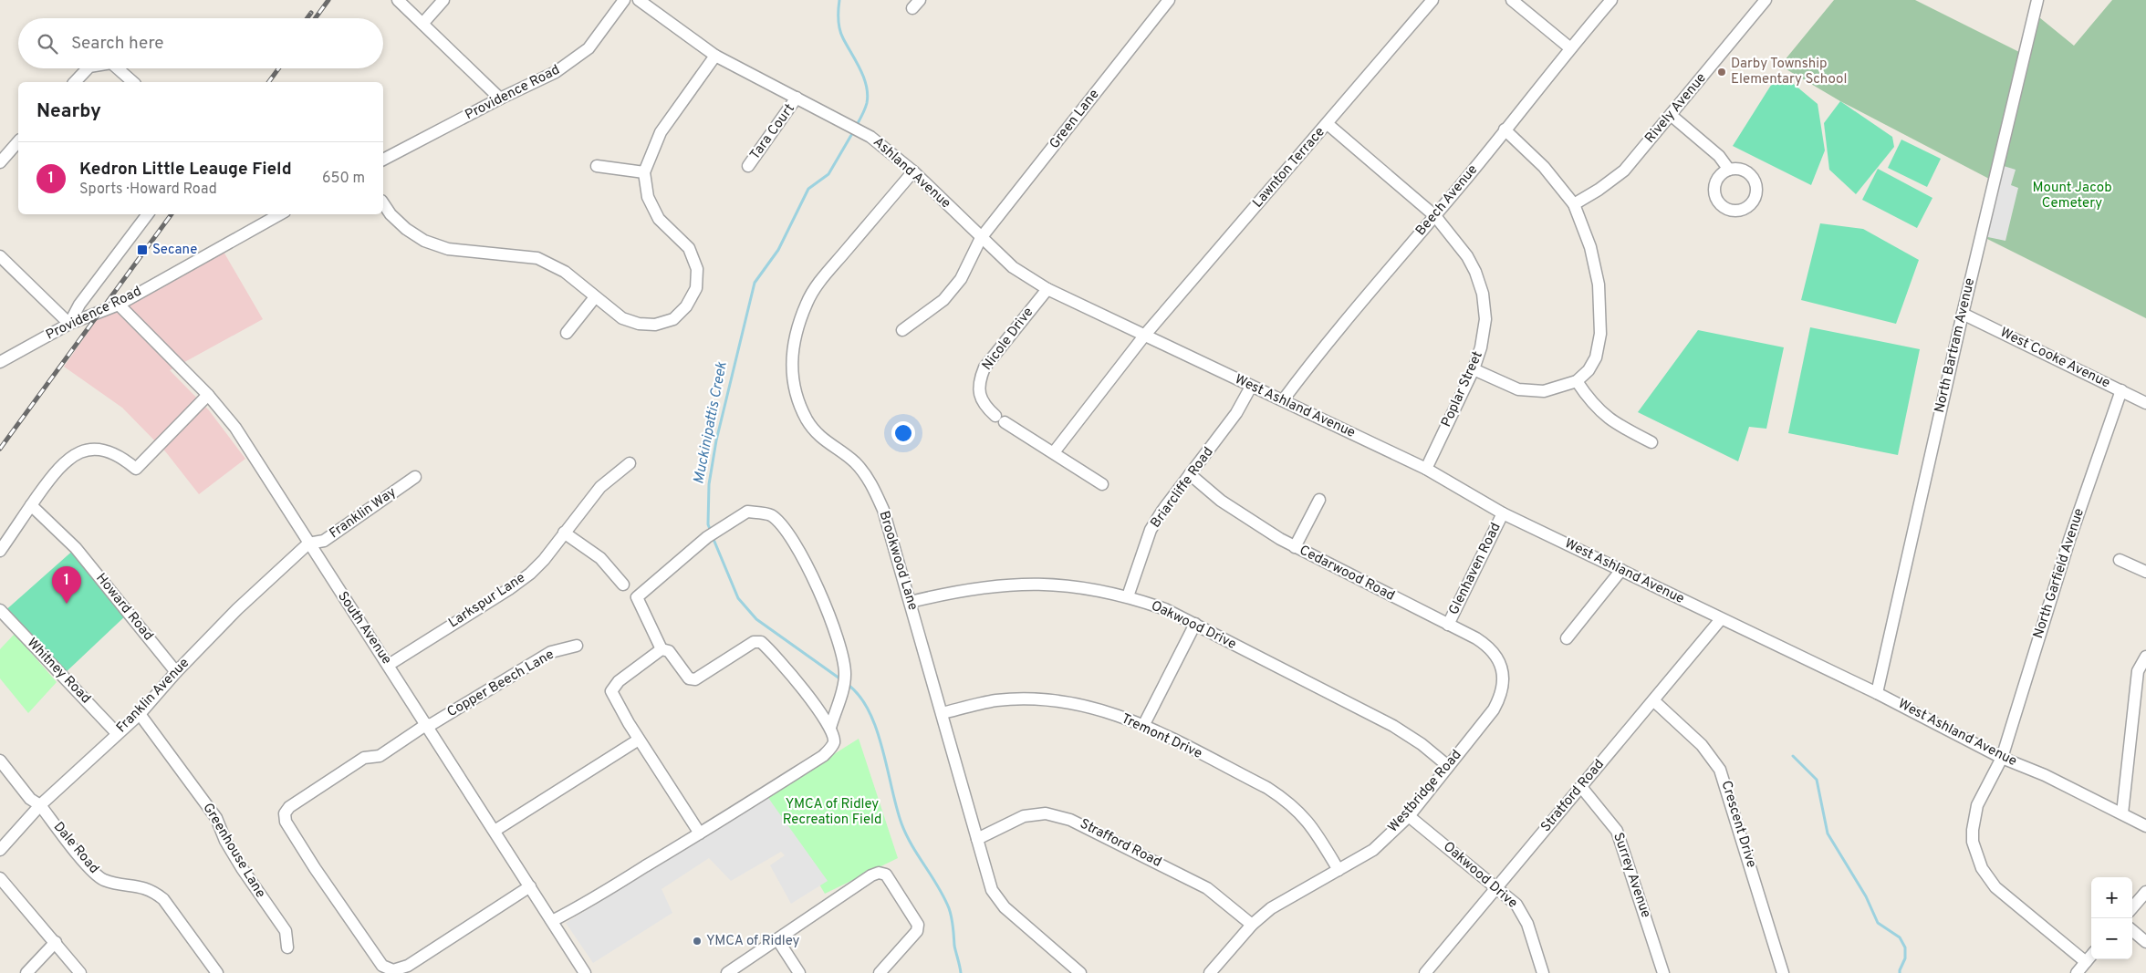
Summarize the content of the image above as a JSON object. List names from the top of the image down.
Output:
{
  "streets": {
    "street": [
      "Providence Road",
      "Rively Avenue",
      "Green Lane",
      "Tara Court",
      "Lawnton Terrace",
      "Ashland Avenue",
      "Beech Avenue",
      "Nicole Drive",
      "North Bartram Avenue",
      "West Cooke Avenue",
      "Poplar Street",
      "West Ashland Avenue",
      "Briarcliffe Road",
      "Franklin Way",
      "Brookwood Lane",
      "Glenhaven Road",
      "Cedarwood Road",
      "North Garfield Avenue",
      "Larkspur Lane",
      "Howard Road",
      "Oakwood Drive",
      "South Avenue",
      "Whitney Road",
      "Copper Beech Lane",
      "Franklin Avenue",
      "Tremont Drive",
      "Westbridge Road",
      "Stratford Road",
      "Crescent Drive",
      "Strafford Road",
      "Dale Road",
      "Greenhouse Lane",
      "Surrey Avenue"
    ]
  },
  "crossings": [
    ["Providence Road", "South Avenue"],
    ["Green Lane", "Ashland Avenue"],
    ["Tara Court", "Ashland Avenue"],
    ["Lawnton Terrace", "Nicole Drive"],
    ["Lawnton Terrace", "Poplar Street"],
    ["Lawnton Terrace", "West Ashland Avenue"],
    ["Ashland Avenue", "Nicole Drive"],
    ["Ashland Avenue", "West Ashland Avenue"],
    ["Ashland Avenue", "Brookwood Lane"],
    ["Beech Avenue", "Poplar Street"],
    ["Beech Avenue", "West Ashland Avenue"],
    ["North Bartram Avenue", "West Cooke Avenue"],
    ["North Bartram Avenue", "West Ashland Avenue"],
    ["West Cooke Avenue", "North Garfield Avenue"],
    ["Poplar Street", "West Ashland Avenue"],
    ["West Ashland Avenue", "Briarcliffe Road"],
    ["West Ashland Avenue", "Glenhaven Road"],
    ["West Ashland Avenue", "North Garfield Avenue"],
    ["West Ashland Avenue", "Stratford Road"],
    ["Briarcliffe Road", "Cedarwood Road"],
    ["Briarcliffe Road", "Oakwood Drive"],
    ["Franklin Way", "South Avenue"],
    ["Franklin Way", "Franklin Avenue"],
    ["Brookwood Lane", "Oakwood Drive"],
    ["Brookwood Lane", "Tremont Drive"],
    ["Brookwood Lane", "Strafford Road"],
    ["Glenhaven Road", "Cedarwood Road"],
    ["Cedarwood Road", "Westbridge Road"],
    ["Larkspur Lane", "South Avenue"],
    ["Howard Road", "Franklin Avenue"],
    ["Oakwood Drive", "Westbridge Road"],
    ["Oakwood Drive", "Stratford Road"],
    ["South Avenue", "Copper Beech Lane"],
    ["South Avenue", "Franklin Avenue"],
    ["Whitney Road", "Franklin Avenue"],
    ["Franklin Avenue", "Dale Road"],
    ["Franklin Avenue", "Greenhouse Lane"],
    ["Tremont Drive", "Westbridge Road"],
    ["Westbridge Road", "Strafford Road"],
    ["Stratford Road", "Crescent Drive"],
    ["Stratford Road", "Surrey Avenue"]
  ],
  "water": ["Muckinipattis Creek"],
  "parks": ["Mount Jacob Cemetery", "YMCA of Ridley Recreation Field"],
  "places": {
    "other": ["Darby Township Elementary School", "YMCA of Ridley"],
    "transit": ["Secane"]
  },
  "page": {
    "search": "Search here",
    "heading": "Nearby",
    "list": [
      {
        "mark": "1",
        "name": "Kedron Little Leauge Field",
        "note": "Sports · Howard Road",
        "value": "650 m"
      }
    ],
    "pins": "1",
    "map_buttons": ["+", "−"]
  }
}
